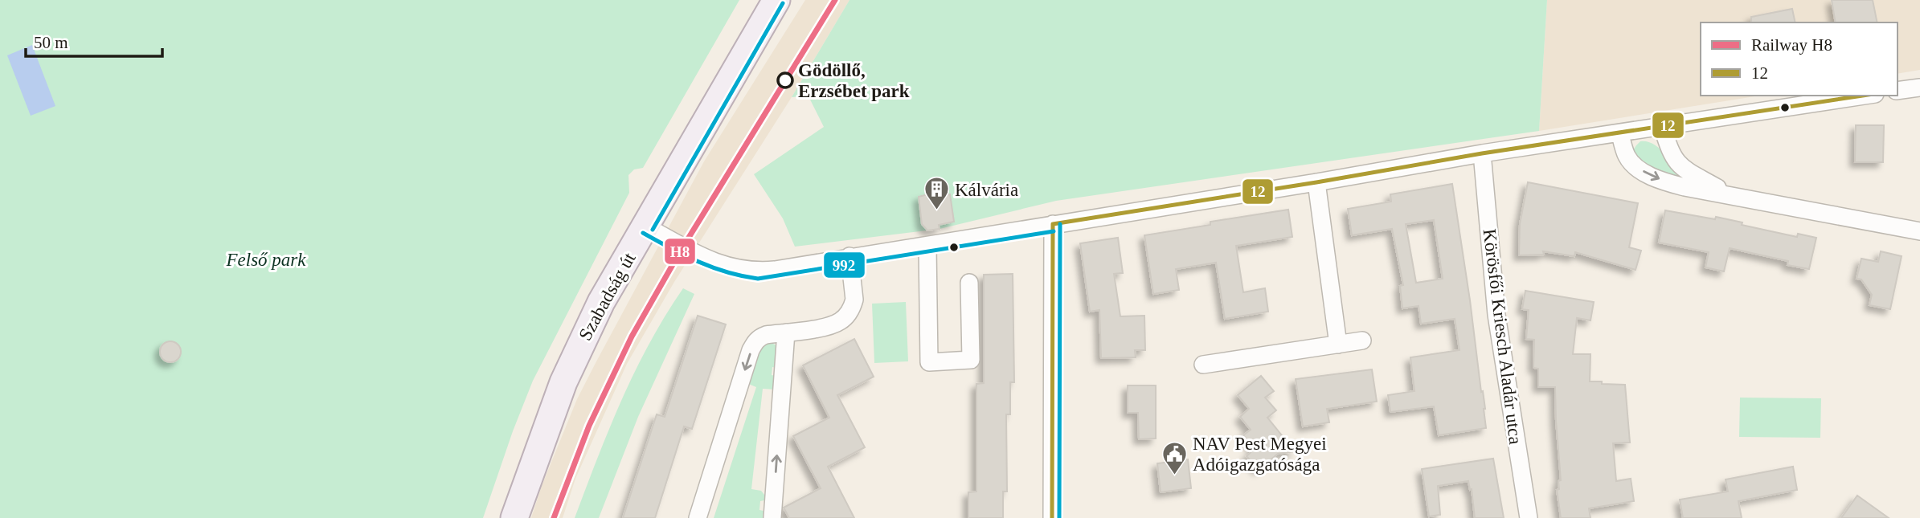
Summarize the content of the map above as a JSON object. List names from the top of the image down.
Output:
{
  "streets": {
    "main road": ["Szabadság út"],
    "street": ["Körösfői Kriesch Aladár utca"]
  },
  "parks": ["Felső park"],
  "places": {
    "other": ["Gödöllő, Erzsébet park"],
    "building": ["Kálvária"],
    "public building": ["NAV Pest Megyei Adóigazgatósága"]
  },
  "lines": ["rail line H8", "transit line 992", "transit line 12"],
  "legend": ["Railway H8", "12"],
  "scale_bar": "50 m"
}
